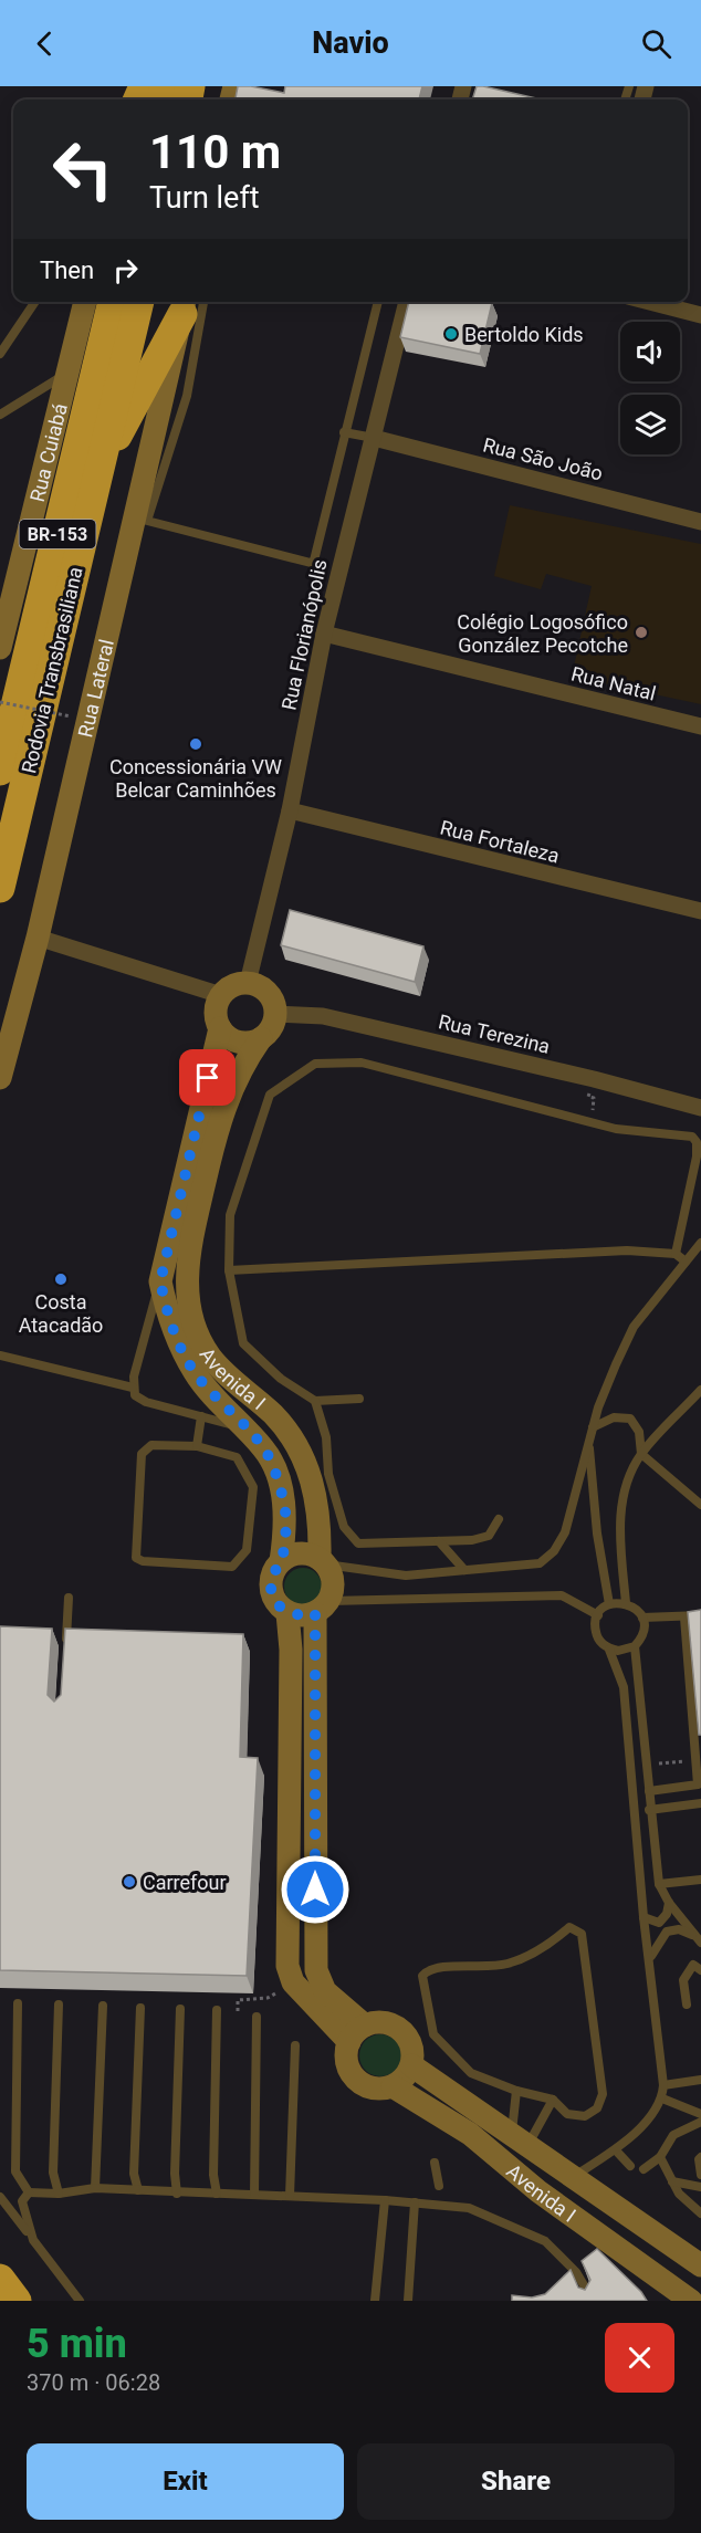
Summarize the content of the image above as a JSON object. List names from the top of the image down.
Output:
{
  "streets": {
    "highway": ["BR-153", "Rodovia Transbrasiliana"],
    "street": [
      "Rua Cuiabá",
      "Rua São João",
      "Rua Florianópolis",
      "Rua Natal",
      "Rua Lateral",
      "Rua Fortaleza",
      "Rua Terezina",
      "Avenida I"
    ]
  },
  "crossings": [
    ["Rua São João", "Rua Florianópolis"],
    ["Rua Florianópolis", "Rua Natal"],
    ["Rua Florianópolis", "Rua Fortaleza"],
    ["Rua Florianópolis", "Rua Terezina"],
    ["Rua Florianópolis", "Avenida I"],
    ["Rua Terezina", "Avenida I"]
  ],
  "places": [
    "Bertoldo Kids",
    "Colégio Logosófico González Pecotche",
    "Concessionária VW Belcar Caminhões",
    "Costa Atacadão",
    "Carrefour"
  ],
  "page": {
    "header": "Navio",
    "turn": ["110 m", "Turn left"],
    "then": "Then",
    "heading": ["5 min", "370 m · 06:28"],
    "buttons": ["Exit", "Share"]
  }
}
